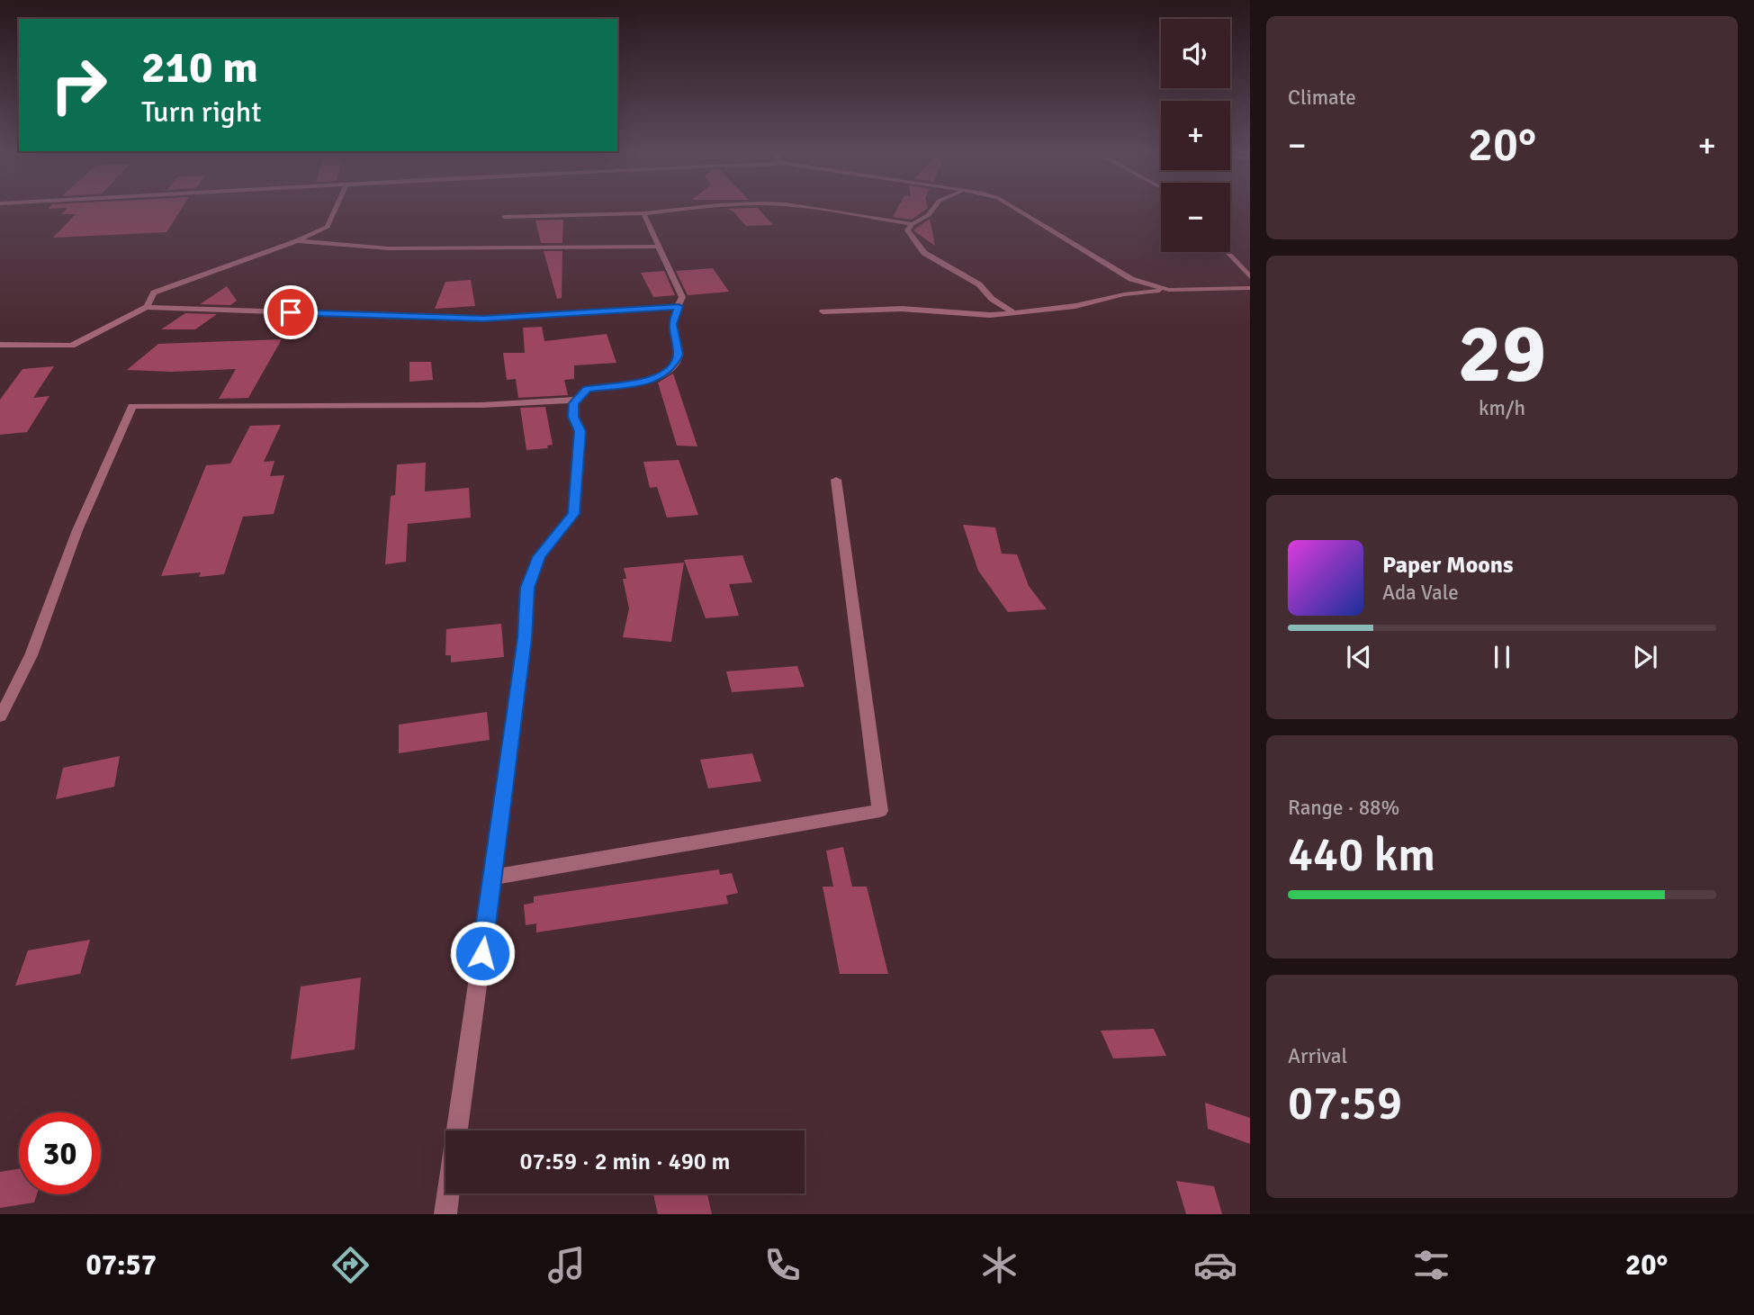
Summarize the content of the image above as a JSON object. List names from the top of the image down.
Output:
{
  "page": {
    "tile": [
      "Climate",
      ["29", "km/h"],
      ["Range · 88%", "440 km"],
      ["Arrival", "07:59"]
    ],
    "map_buttons": ["+", "−"],
    "turn": ["210 m", "Turn right"],
    "heat": ["−", "20°", "+"],
    "song": ["Paper Moons", "Ada Vale"],
    "limit": "30",
    "trip": "07:59 · 2 min · 490 m",
    "tabs": ["07:57", "20°"]
  }
}
